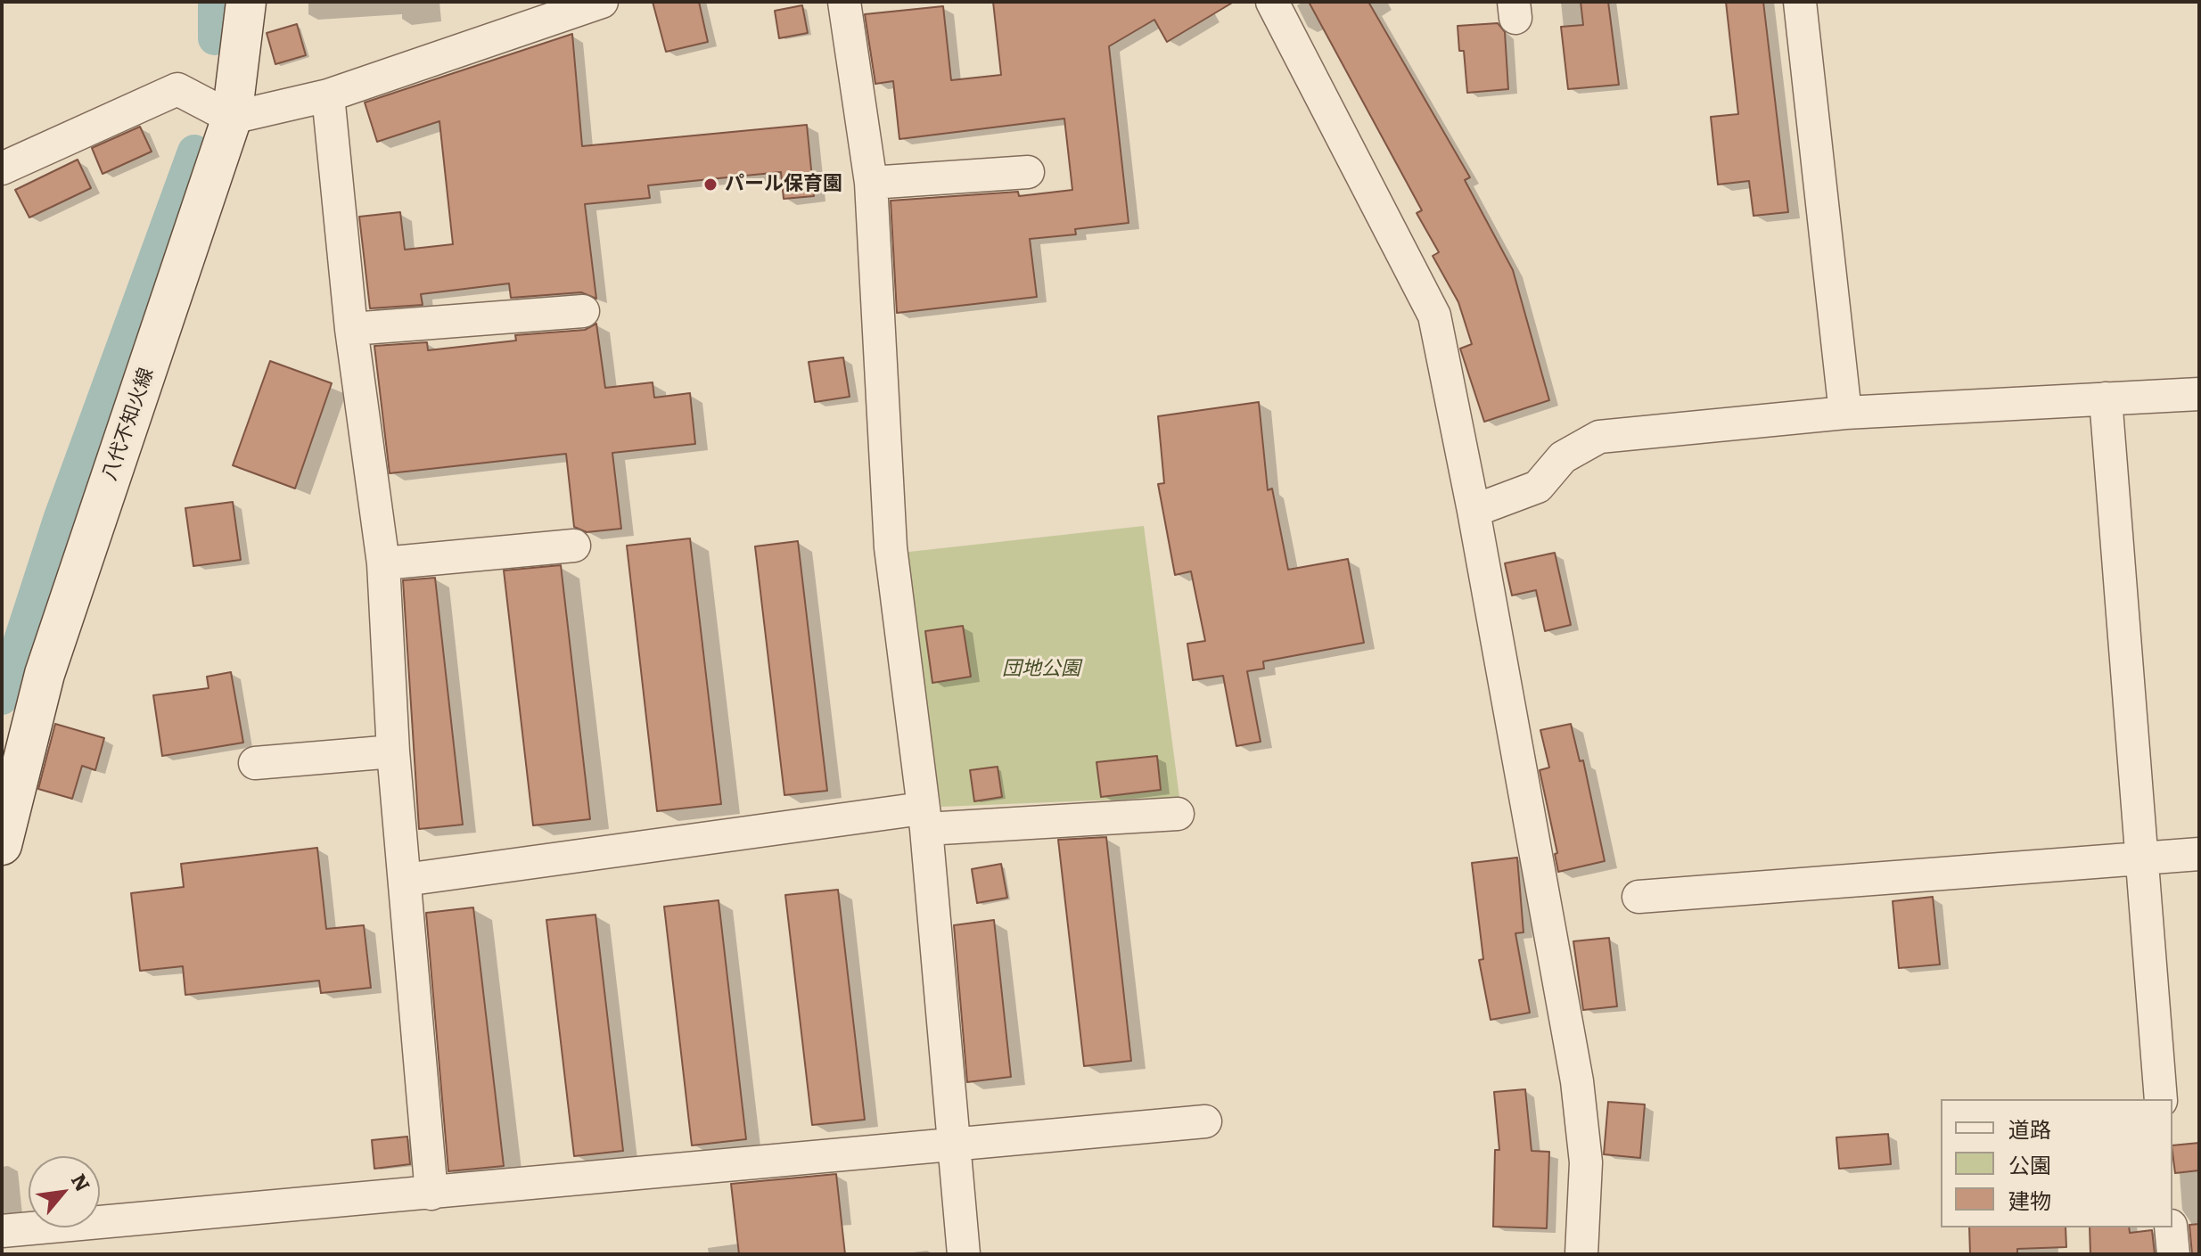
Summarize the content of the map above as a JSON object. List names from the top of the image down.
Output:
{
  "streets": {
    "main road": ["八代不知火線"]
  },
  "parks": ["団地公園"],
  "places": ["パール保育園"],
  "legend": ["道路", "公園", "建物"],
  "north": "top right"
}
